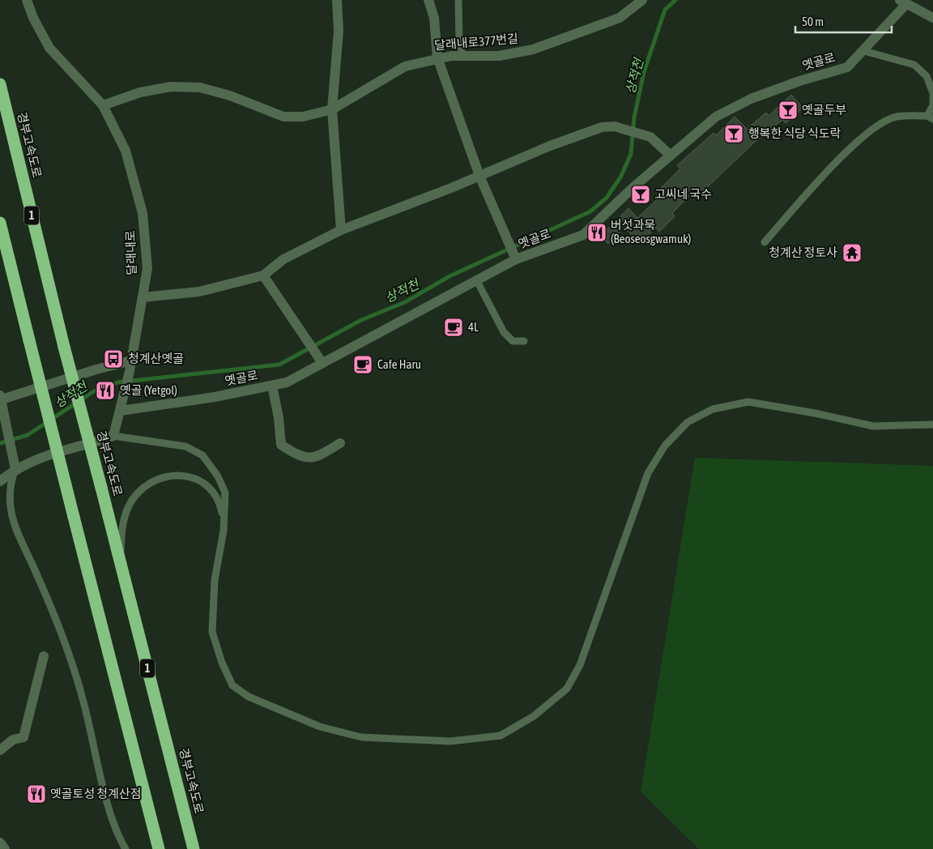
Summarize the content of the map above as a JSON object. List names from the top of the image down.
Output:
{
  "streets": {
    "highway": ["경부고속도로", "1"],
    "street": ["달래내로377번길", "옛골로", "달래내로"]
  },
  "crossings": [
    ["달래내로377번길", "달래내로"],
    ["옛골로", "달래내로"]
  ],
  "water": ["상적천"],
  "places": {
    "bar": ["옛골두부", "행복한 식당 식도락", "고씨네 국수"],
    "restaurant": ["버섯과묵 (Beoseosgwamuk)", "옛골 (Yetgol)", "옛골토성 청계산점"],
    "temple": ["청계산 정토사"],
    "cafe": ["4L", "Cafe Haru"],
    "bus stop": ["청계산옛골"]
  },
  "scale_bar": "50 m"
}
